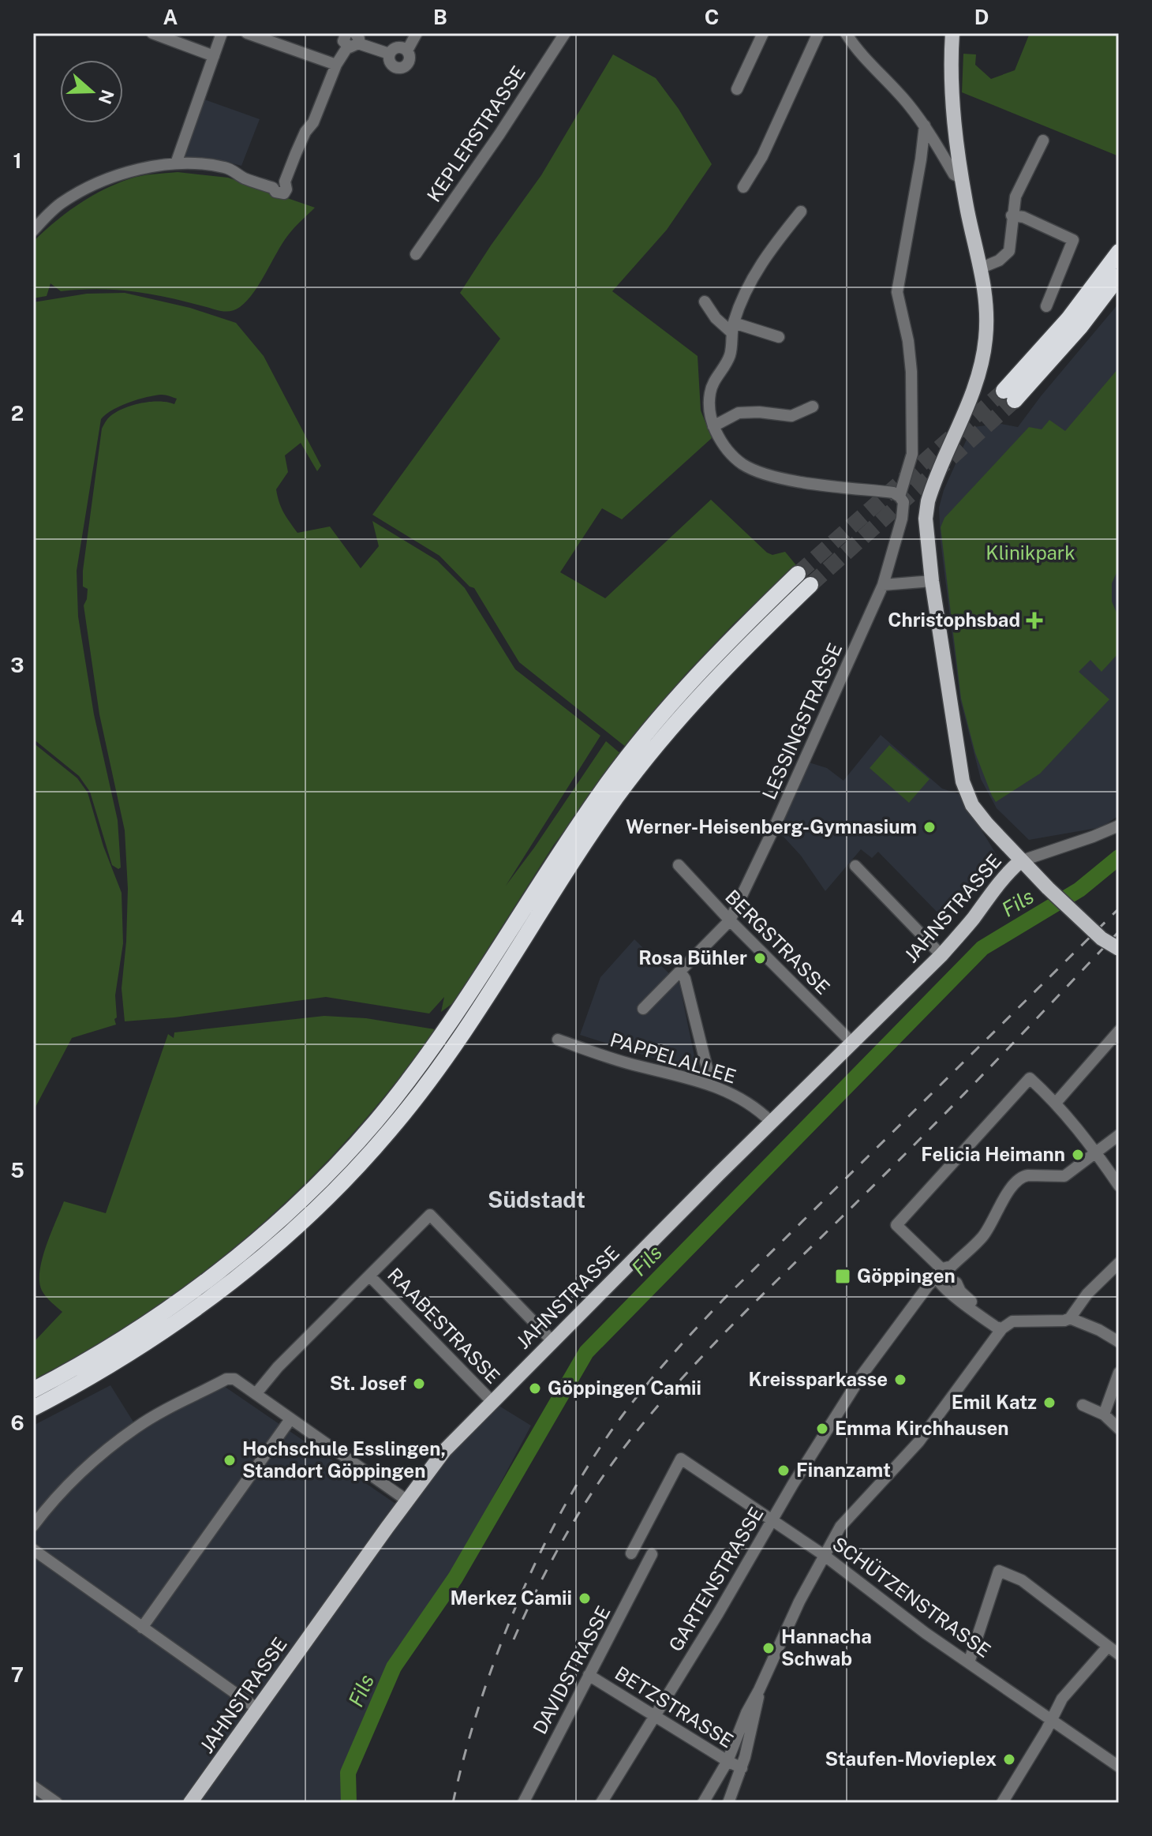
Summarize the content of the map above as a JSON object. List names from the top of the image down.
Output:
{
  "streets": {
    "main road": ["JAHNSTRASSE"],
    "street": [
      "KEPLERSTRASSE",
      "LESSINGSTRASSE",
      "BERGSTRASSE",
      "PAPPELALLEE",
      "RAABESTRASSE",
      "GARTENSTRASSE",
      "SCHÜTZENSTRASSE",
      "DAVIDSTRASSE",
      "BETZSTRASSE"
    ]
  },
  "crossings": [
    ["LESSINGSTRASSE", "BERGSTRASSE"],
    ["JAHNSTRASSE", "BERGSTRASSE"],
    ["JAHNSTRASSE", "PAPPELALLEE"],
    ["JAHNSTRASSE", "RAABESTRASSE"],
    ["GARTENSTRASSE", "SCHÜTZENSTRASSE"],
    ["GARTENSTRASSE", "BETZSTRASSE"],
    ["DAVIDSTRASSE", "BETZSTRASSE"]
  ],
  "districts": ["Südstadt"],
  "water": ["Fils"],
  "parks": ["Klinikpark"],
  "places": {
    "health": ["Christophsbad"],
    "other": [
      "Werner-Heisenberg-Gymnasium",
      "Rosa Bühler",
      "Felicia Heimann",
      "Kreissparkasse",
      "St. Josef",
      "Göppingen Camii",
      "Emil Katz",
      "Emma Kirchhausen",
      "Hochschule Esslingen, Standort Göppingen",
      "Finanzamt",
      "Merkez Camii",
      "Hannacha Schwab",
      "Staufen-Movieplex"
    ],
    "transit": ["Göppingen"]
  },
  "north": "right",
  "grid": {
    "columns": [
      "A",
      "B",
      "C",
      "D"
    ],
    "rows": [
      "1",
      "2",
      "3",
      "4",
      "5",
      "6",
      "7"
    ]
  }
}
